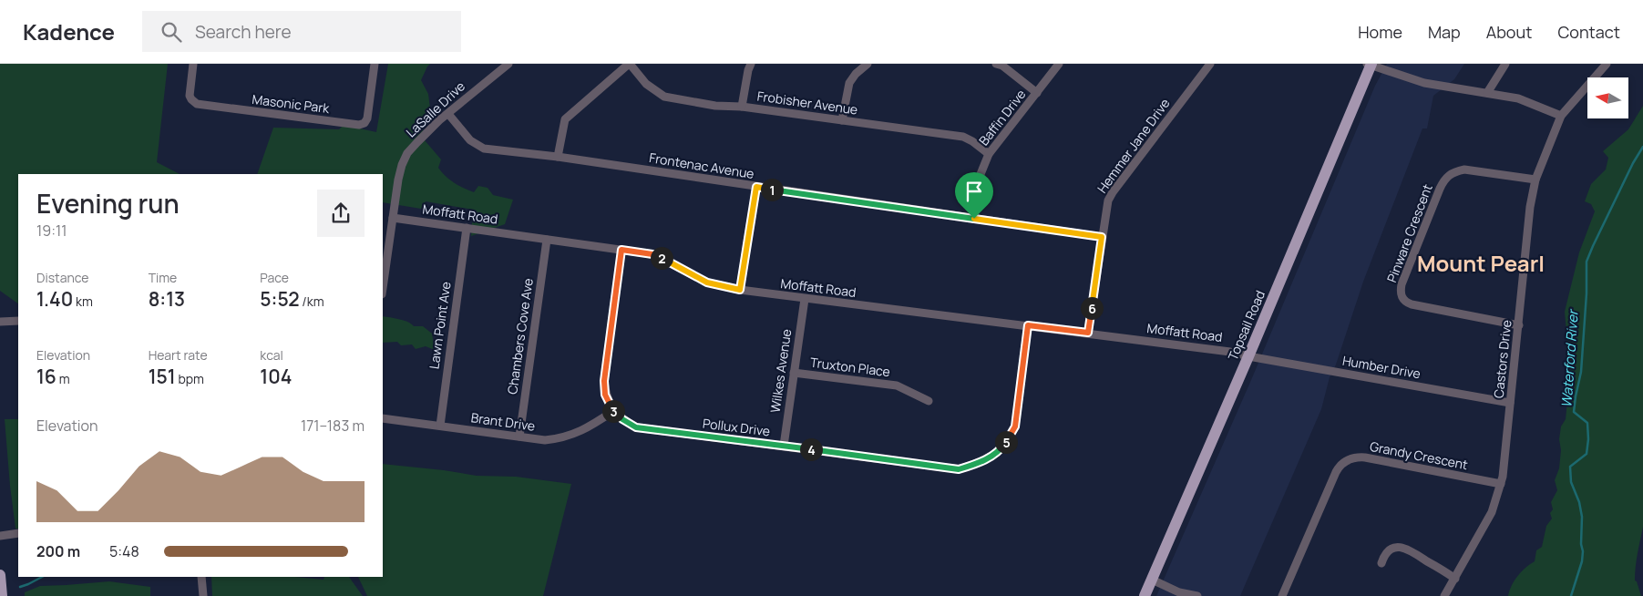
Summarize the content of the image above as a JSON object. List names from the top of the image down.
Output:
{
  "streets": {
    "main road": ["Topsail Road"],
    "street": [
      "Frobisher Avenue",
      "Masonic Park",
      "LaSalle Drive",
      "Baffin Drive",
      "Hemmer Jane Drive",
      "Frontenac Avenue",
      "Moffatt Road",
      "Pinware Crescent",
      "Lawn Point Ave",
      "Chambers Cove Ave",
      "Castors Drive",
      "Truxton Place",
      "Humber Drive",
      "Wilkes Avenue",
      "Brant Drive",
      "Pollux Drive",
      "Grandy Crescent"
    ]
  },
  "crossings": [
    ["Frobisher Avenue", "Baffin Drive"],
    ["LaSalle Drive", "Frontenac Avenue"],
    ["LaSalle Drive", "Moffatt Road"],
    ["Baffin Drive", "Frontenac Avenue"],
    ["Hemmer Jane Drive", "Frontenac Avenue"],
    ["Hemmer Jane Drive", "Moffatt Road"],
    ["Moffatt Road", "Lawn Point Ave"],
    ["Moffatt Road", "Topsail Road"],
    ["Moffatt Road", "Chambers Cove Ave"],
    ["Moffatt Road", "Humber Drive"],
    ["Moffatt Road", "Wilkes Avenue"],
    ["Moffatt Road", "Pollux Drive"],
    ["Pinware Crescent", "Castors Drive"],
    ["Lawn Point Ave", "Brant Drive"],
    ["Topsail Road", "Humber Drive"],
    ["Chambers Cove Ave", "Brant Drive"],
    ["Castors Drive", "Humber Drive"],
    ["Castors Drive", "Grandy Crescent"],
    ["Truxton Place", "Wilkes Avenue"],
    ["Wilkes Avenue", "Pollux Drive"],
    ["Brant Drive", "Pollux Drive"]
  ],
  "districts": ["Mount Pearl"],
  "water": ["Waterford River"],
  "north": "left",
  "page": {
    "header": "Kadence",
    "search": "Search here",
    "nav": [
      "Home",
      "Map",
      "About",
      "Contact"
    ],
    "heading": ["Evening run", "19:11"],
    "pins": [
      "1",
      "2",
      "6",
      "3",
      "5",
      "4"
    ],
    "stats": [
      ["Distance", "1.40 km"],
      ["Time", "8:13"],
      ["Pace", "5:52 /km"],
      ["Elevation", "16 m"],
      ["Heart rate", "151 bpm"],
      ["kcal", "104"]
    ],
    "chart": ["Elevation", "171–183 m"],
    "list": [
      {
        "name": "200 m",
        "note": "5:48"
      }
    ]
  }
}
